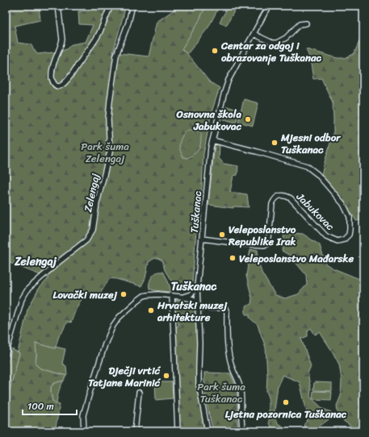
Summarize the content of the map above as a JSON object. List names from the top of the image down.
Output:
{
  "streets": {
    "street": ["Zelengaj", "Jabukovac", "Tuškanac"]
  },
  "crossings": [
    ["Jabukovac", "Tuškanac"]
  ],
  "districts": ["Zelengaj", "Tuškanac"],
  "parks": ["Park šuma Zelengaj", "Park šuma Tuškanac"],
  "places": [
    "Centar za odgoj i obrazovanje Tuškanac",
    "Osnovna škola Jabukovac",
    "Mjesni odbor Tuškanac",
    "Veleposlanstvo Republike Irak",
    "Veleposlanstvo Mađarske",
    "Lovački muzej",
    "Hrvatski muzej arhitekture",
    "Dječji vrtić Tatjane Marinić",
    "Ljetna pozornica Tuškanac"
  ],
  "scale_bar": "100 m"
}
